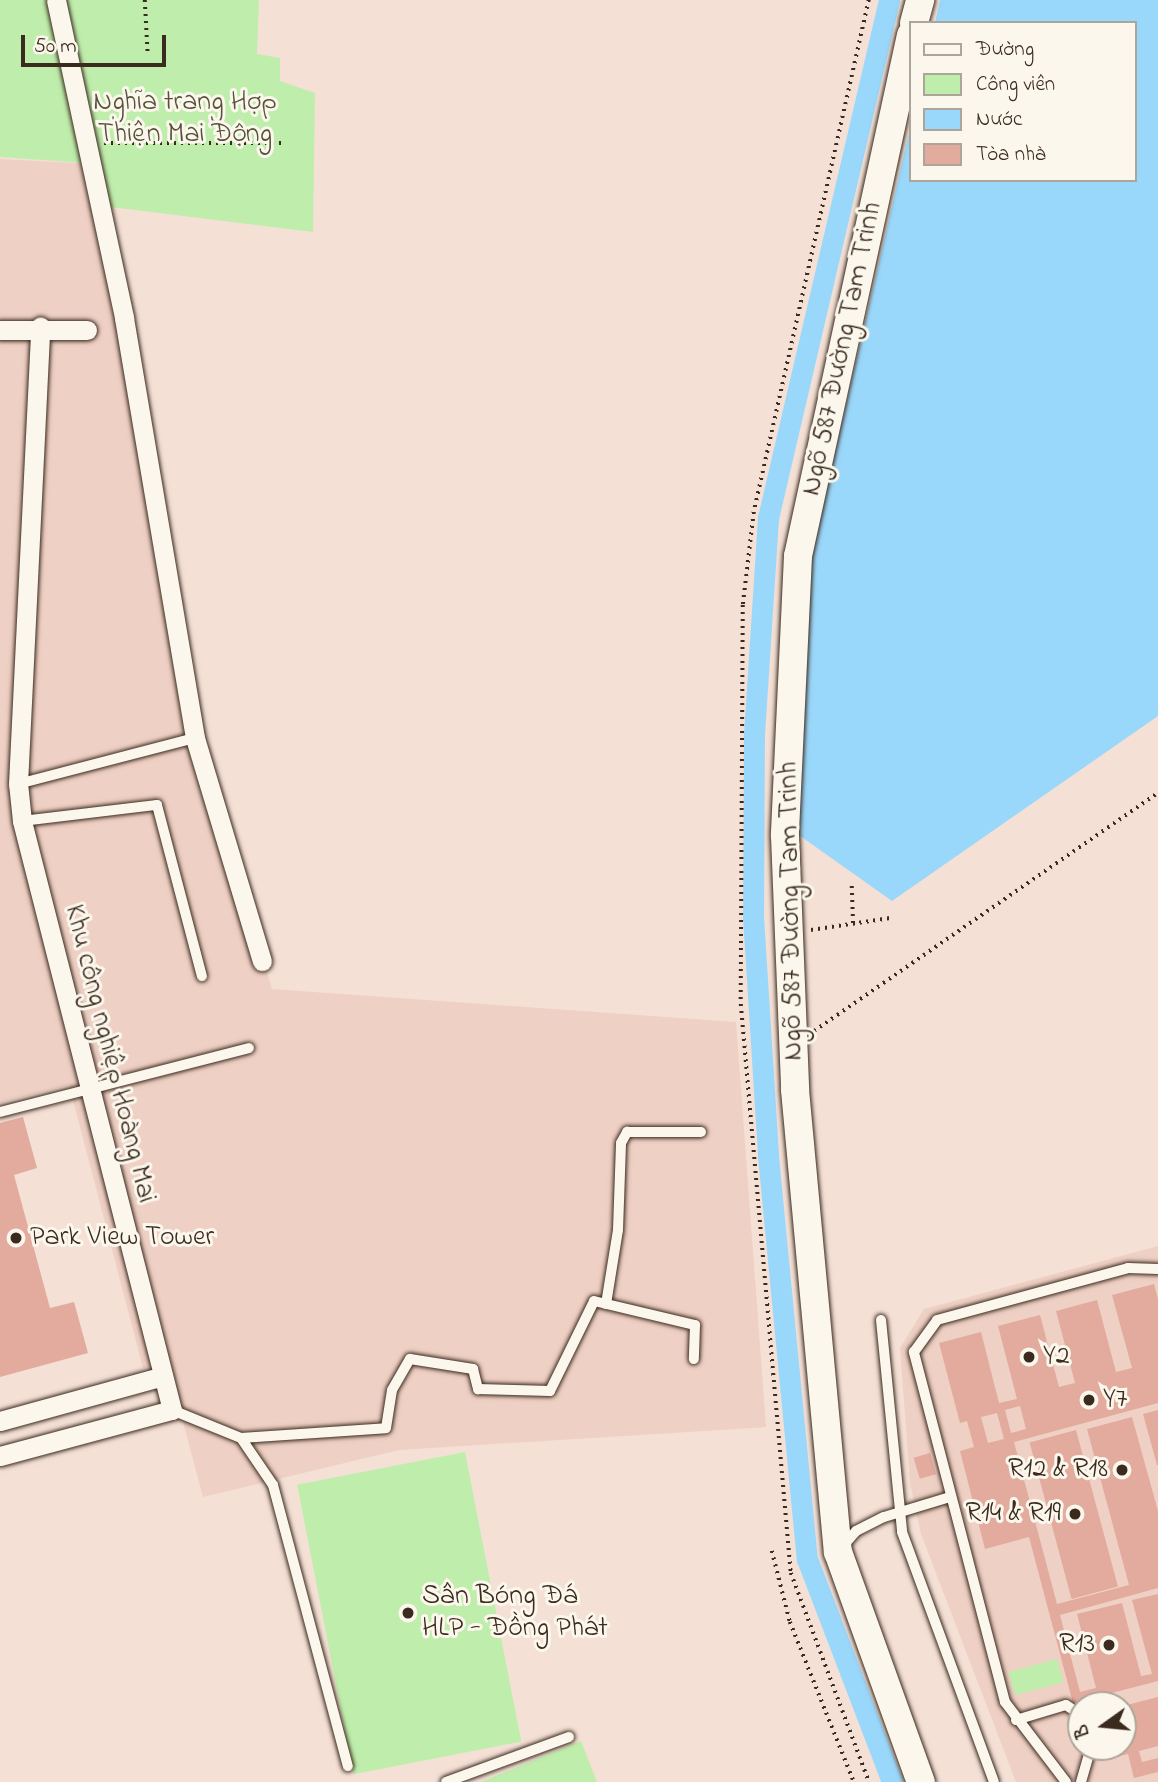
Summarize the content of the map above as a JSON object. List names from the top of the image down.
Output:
{
  "streets": {
    "street": ["Ngõ 587 Đường Tam Trinh", "Khu công nghiệp Hoàng Mai"]
  },
  "parks": ["Nghĩa trang Hợp Thiện Mai Động"],
  "places": [
    "Park View Tower",
    "Y2",
    "Y7",
    "R12 & R18",
    "R14 & R19",
    "Sân Bóng Đá HLP - Đồng Phát",
    "R13"
  ],
  "legend": [
    "Đường",
    "Công viên",
    "Nước",
    "Tòa nhà"
  ],
  "scale_bar": "50 m",
  "north": "left"
}
